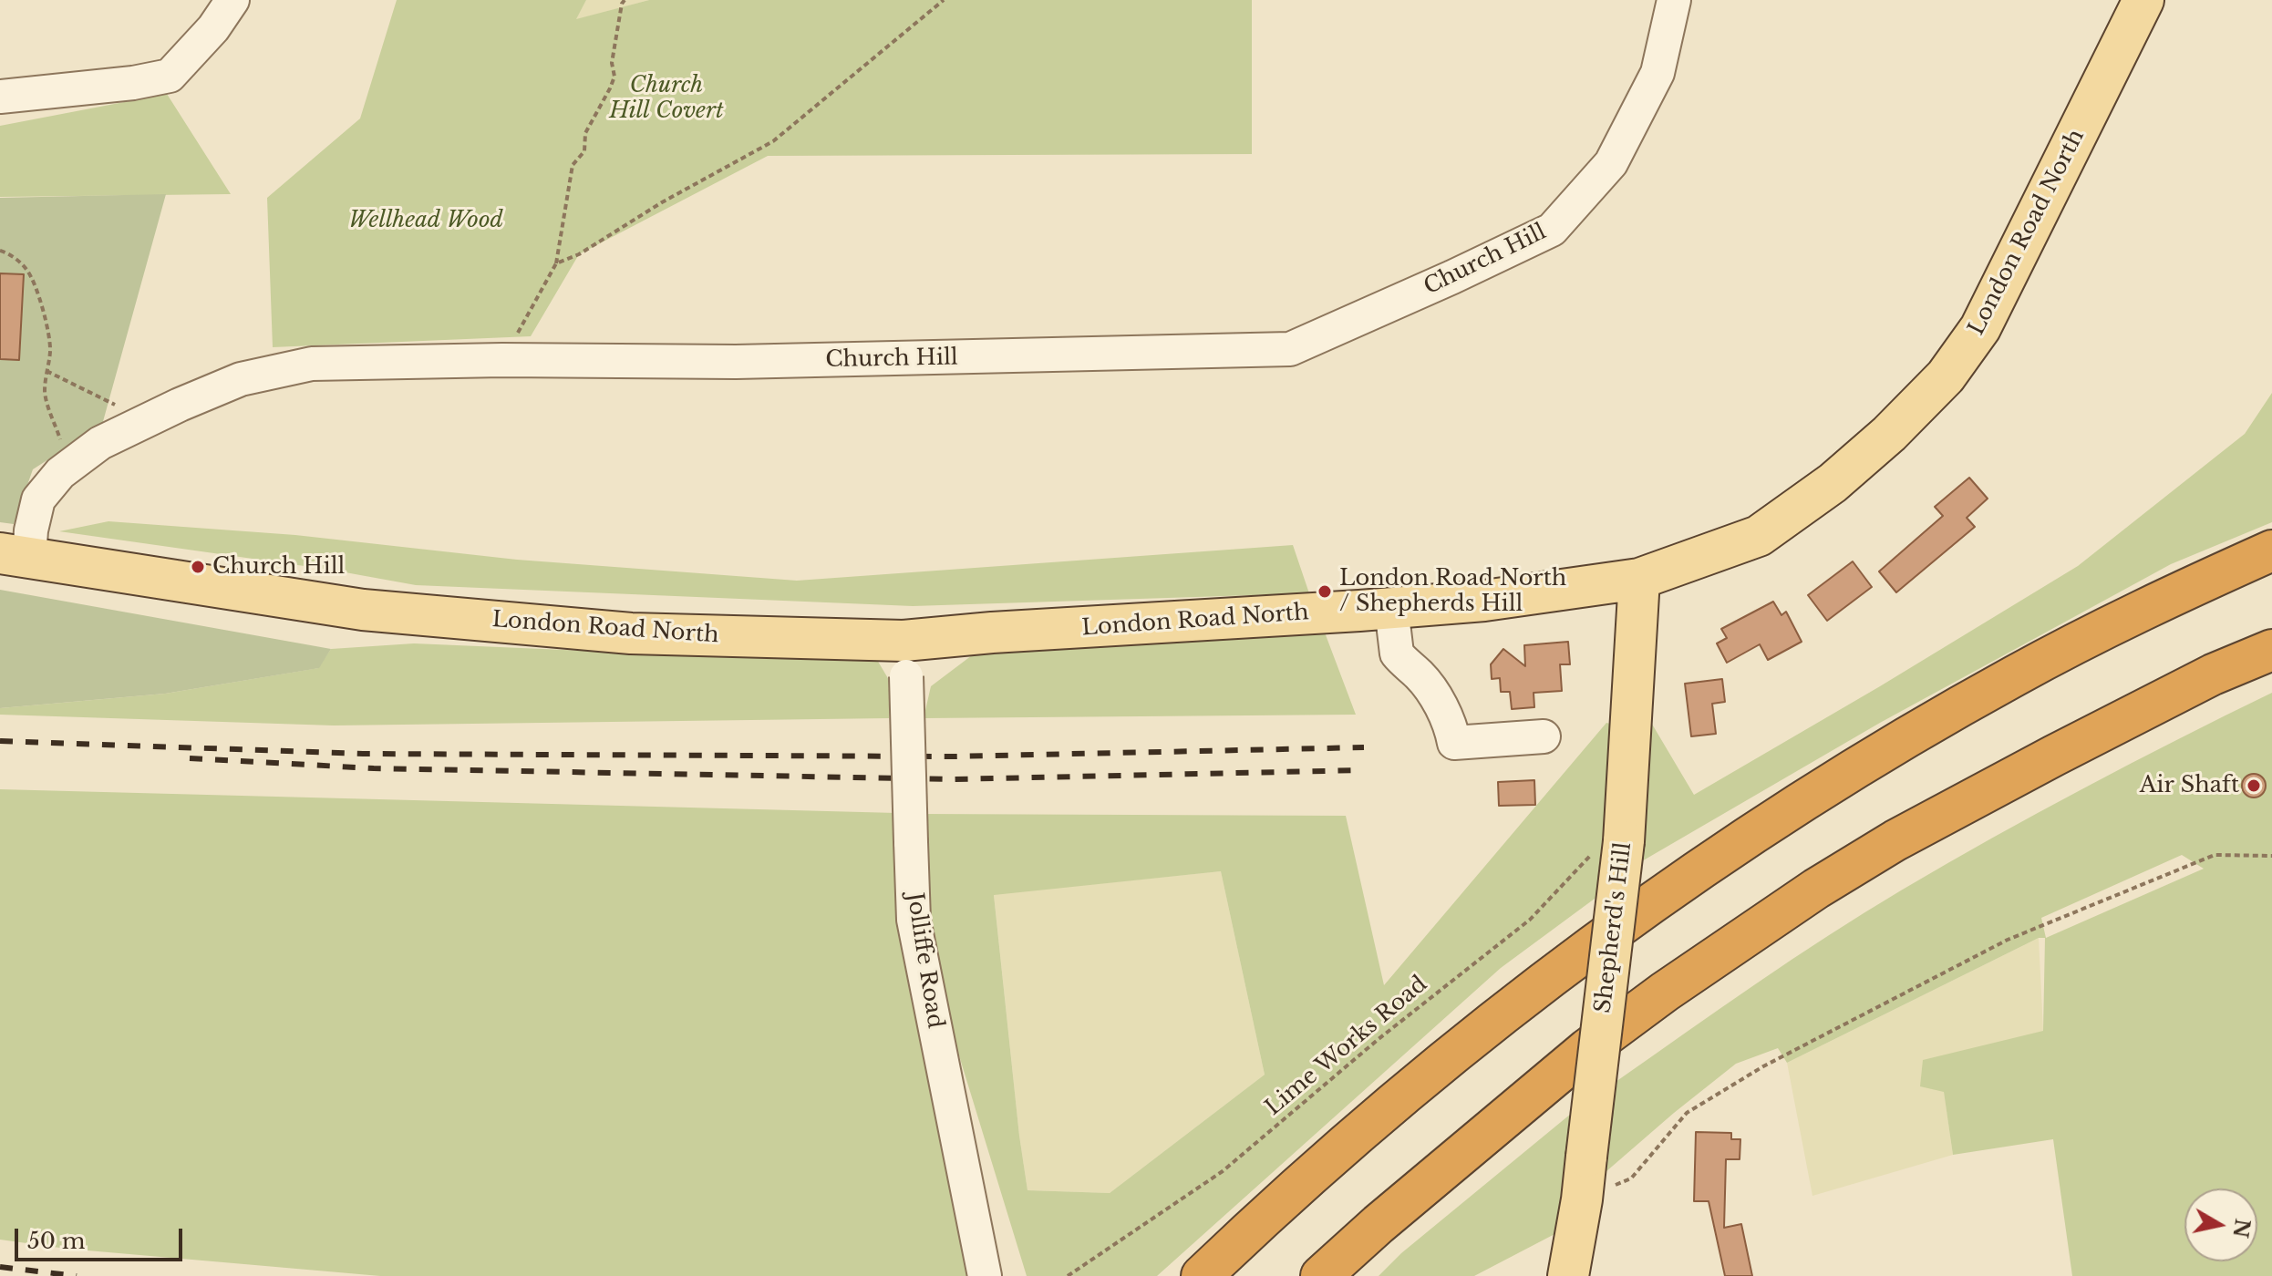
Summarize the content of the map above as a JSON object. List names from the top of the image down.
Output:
{
  "streets": {
    "main road": ["London Road North", "Shepherd's Hill"],
    "street": ["Church Hill", "Jolliffe Road"],
    "path": ["Lime Works Road"]
  },
  "crossings": [
    ["London Road North", "Church Hill"],
    ["London Road North", "Shepherd's Hill"],
    ["London Road North", "Jolliffe Road"],
    ["Shepherd's Hill", "Lime Works Road"]
  ],
  "parks": ["Church Hill Covert", "Wellhead Wood"],
  "places": ["Church Hill", "London Road North / Shepherds Hill", "Air Shaft"],
  "scale_bar": "50 m",
  "north": "right"
}
